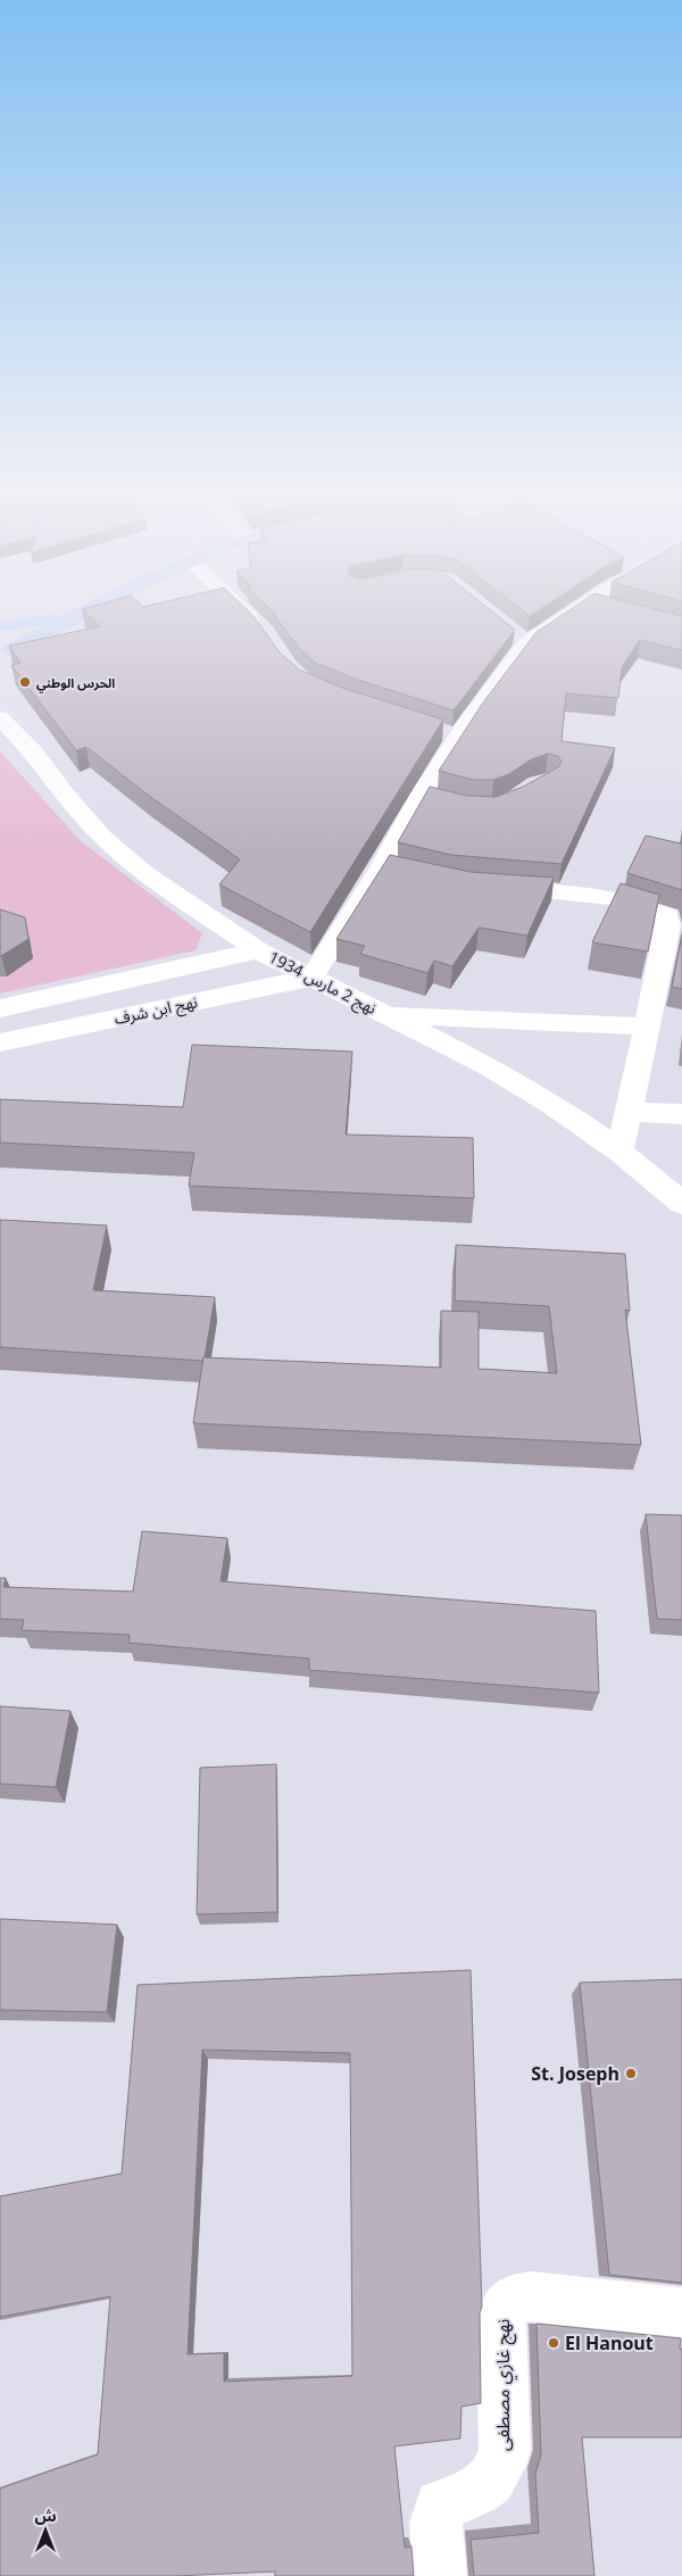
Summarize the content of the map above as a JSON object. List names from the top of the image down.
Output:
{
  "streets": {
    "street": ["نهج 2 مارس 1934", "نهج ابن شرف", "نهج غازي مصطفى"]
  },
  "crossings": [
    ["نهج 2 مارس 1934", "نهج ابن شرف"]
  ],
  "places": ["الحرس الوطني", "St. Joseph", "El Hanout"],
  "north": "top"
}
